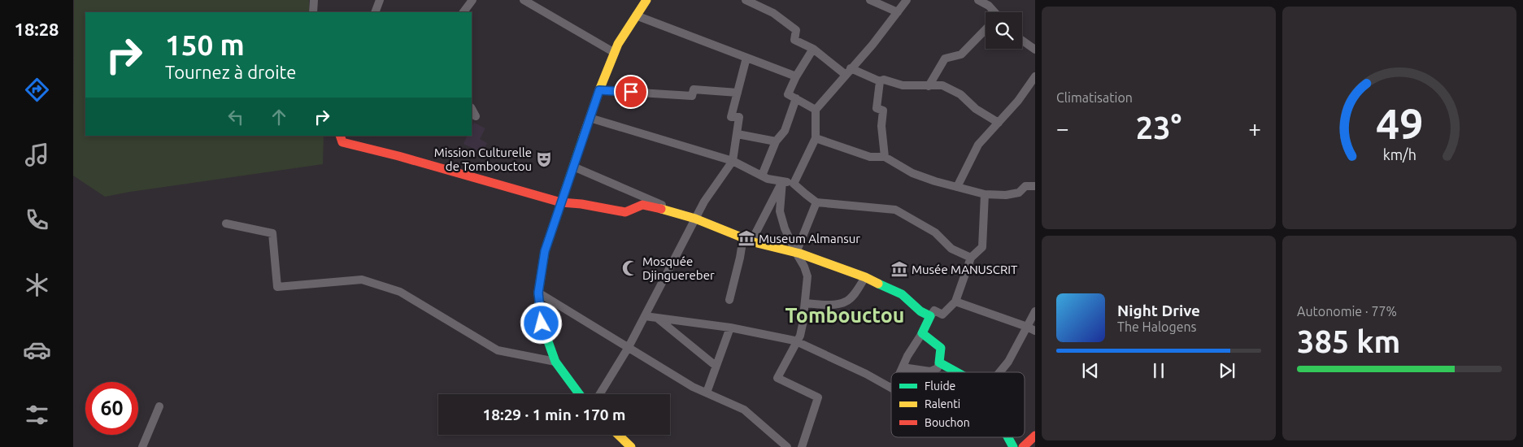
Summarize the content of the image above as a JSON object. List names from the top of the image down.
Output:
{
  "districts": ["Tombouctou"],
  "places": {
    "theatre": ["Mission Culturelle de Tombouctou"],
    "museum": ["Museum Almansur", "Musée MANUSCRIT"],
    "mosque": ["Mosquée Djinguereber"]
  },
  "legend": ["Fluide", "Ralenti", "Bouchon"],
  "page": {
    "tabs": "18:28",
    "tile": [
      "Climatisation",
      ["Autonomie · 77%", "385 km"]
    ],
    "turn": ["150 m", "Tournez à droite"],
    "heat": ["−", "23°", "+"],
    "song": ["Night Drive", "The Halogens"],
    "limit": "60",
    "trip": "18:29 · 1 min · 170 m",
    "gauge": ["49", "km/h"]
  }
}
